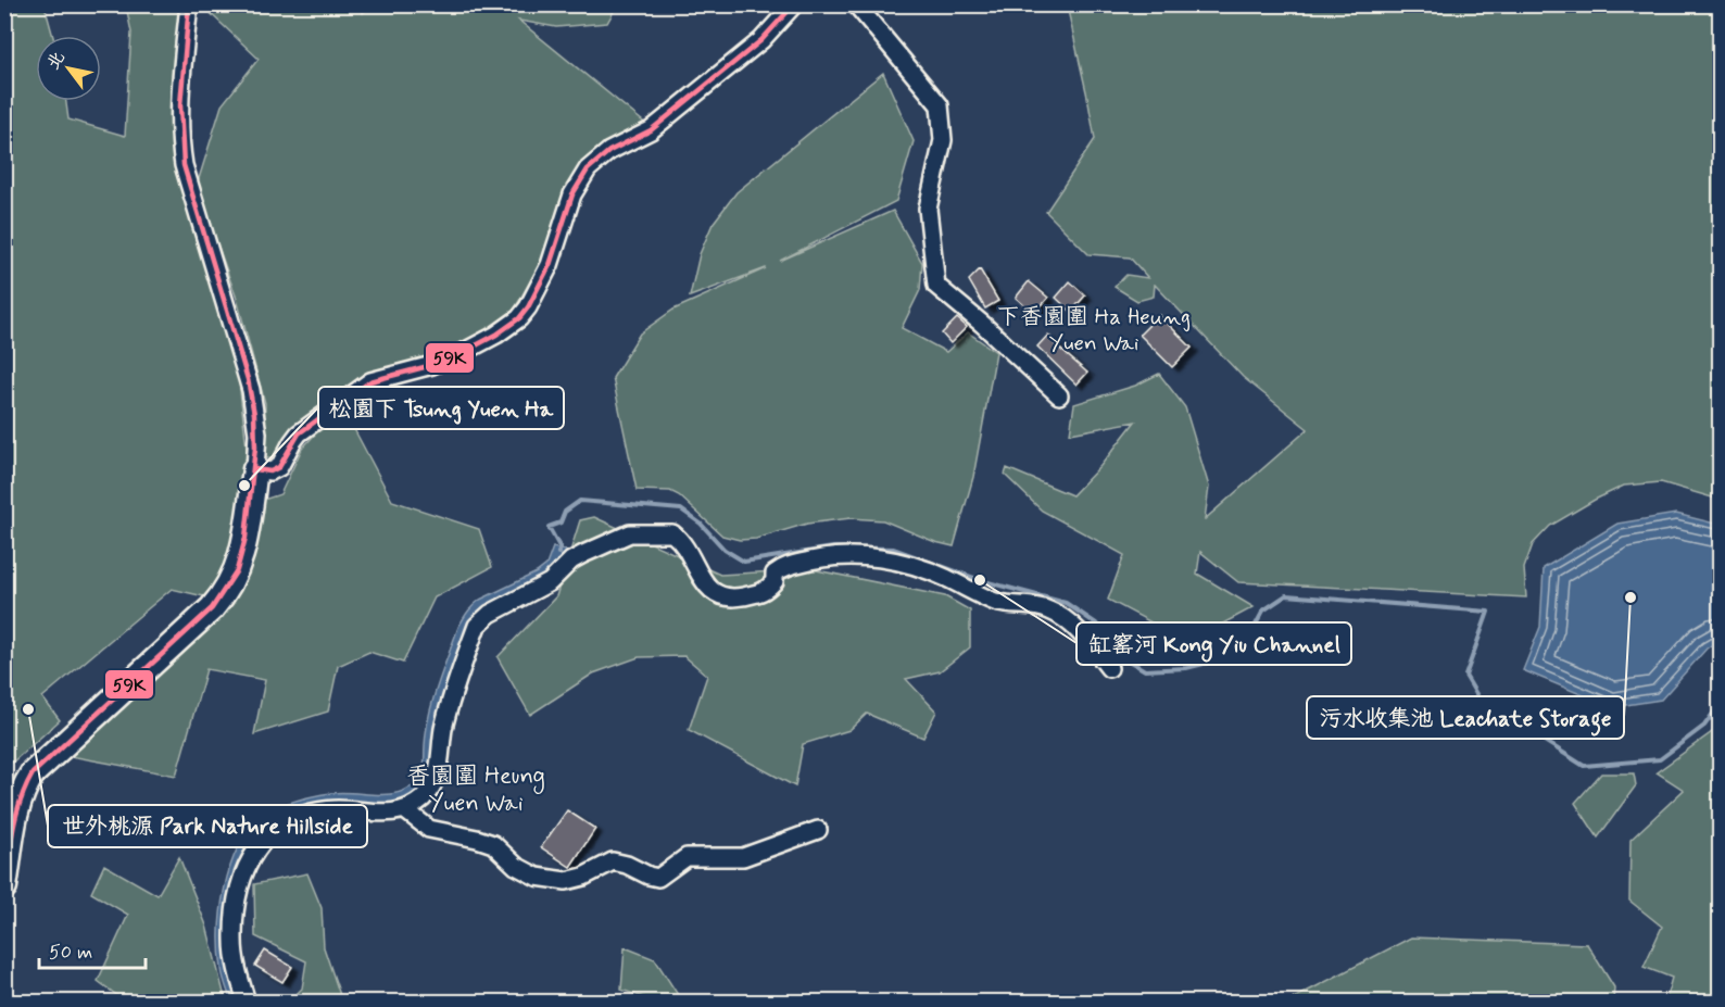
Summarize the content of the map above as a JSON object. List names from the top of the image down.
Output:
{
  "districts": ["下香園圍 Ha Heung Yuen Wai", "香園圍 Heung Yuen Wai"],
  "places": [
    "松園下 Tsung Yuen Ha",
    "缸窰河 Kong Yiu Channel",
    "污水收集池 Leachate Storage",
    "世外桃源 Park Nature Hillside"
  ],
  "lines": ["transit line 59K"],
  "scale_bar": "50 m",
  "north": "top left"
}
